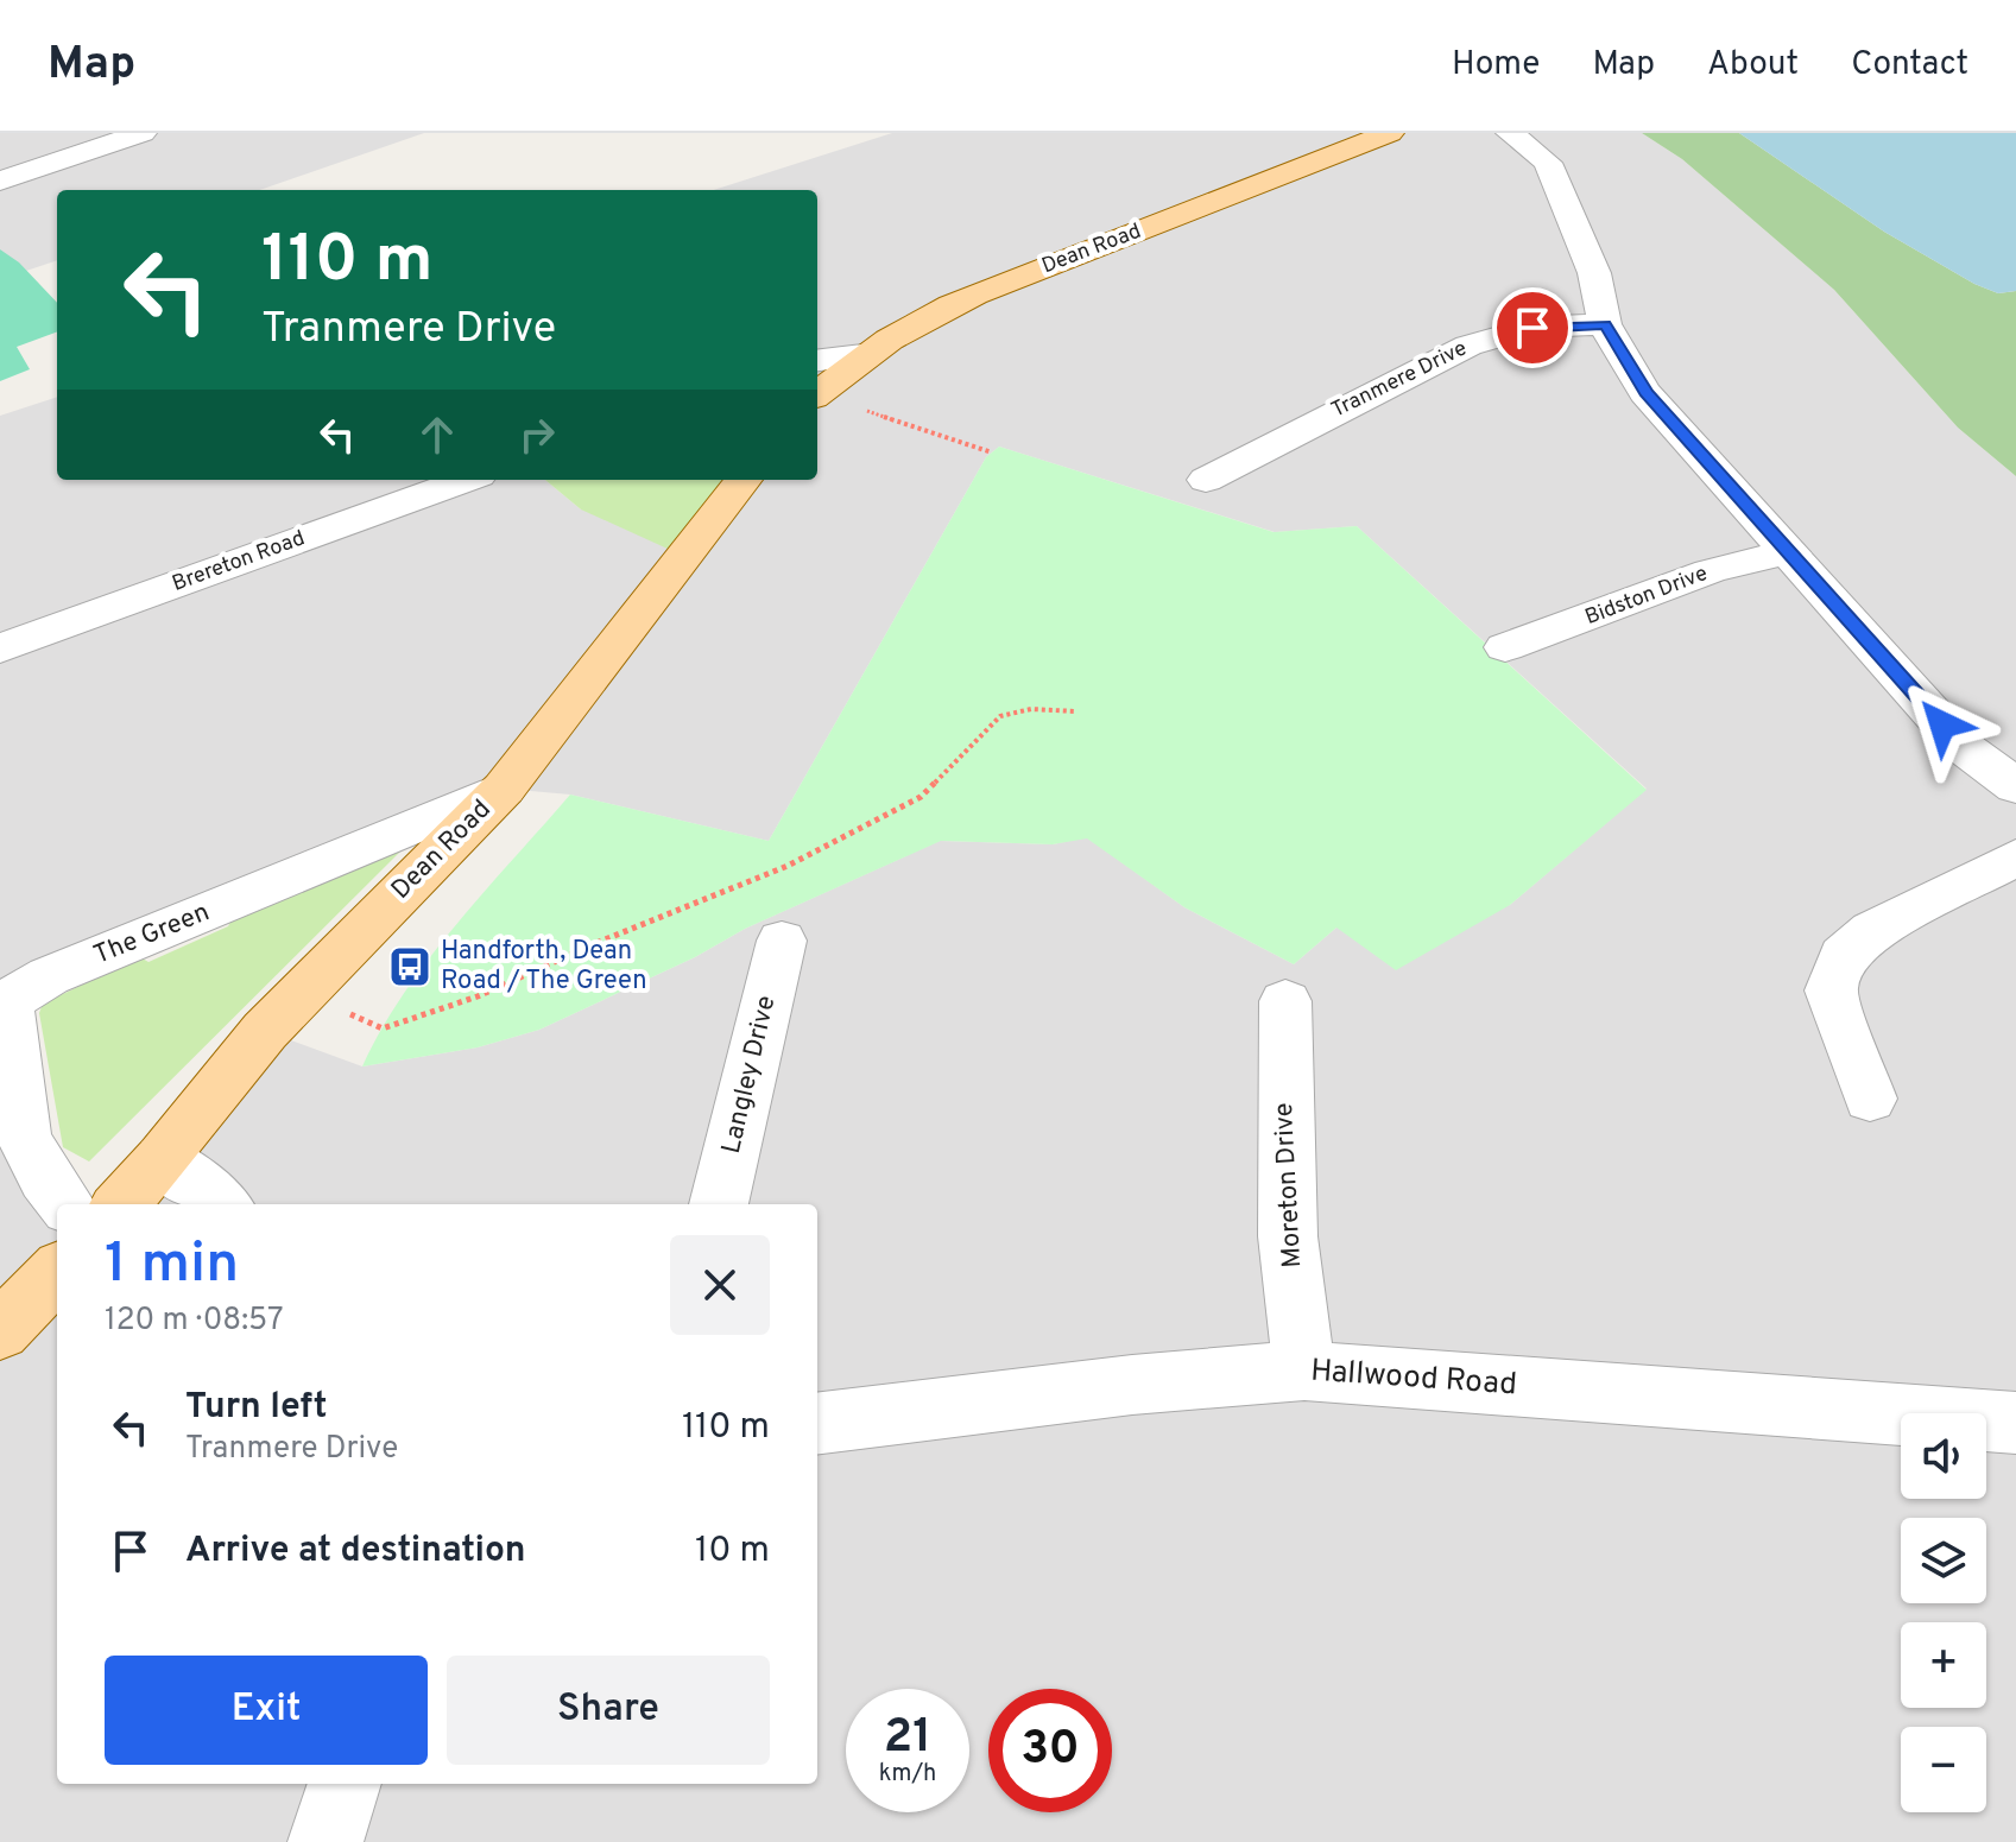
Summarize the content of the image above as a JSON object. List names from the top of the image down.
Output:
{
  "streets": {
    "main road": ["Dean Road"],
    "street": [
      "Tranmere Drive",
      "Brereton Road",
      "Bidston Drive",
      "The Green",
      "Langley Drive",
      "Moreton Drive",
      "Hallwood Road"
    ]
  },
  "crossings": [
    ["Dean Road", "The Green"],
    ["Moreton Drive", "Hallwood Road"]
  ],
  "places": {
    "bus stop": ["Handforth, Dean Road / The Green"]
  },
  "page": {
    "header": "Map",
    "nav": [
      "Home",
      "Map",
      "About",
      "Contact"
    ],
    "turn": ["110 m", "Tranmere Drive"],
    "heading": ["1 min", "120 m · 08:57"],
    "list": [
      {
        "name": "Turn left",
        "note": "Tranmere Drive",
        "value": "110 m"
      },
      {
        "name": "Arrive at destination",
        "value": "10 m"
      }
    ],
    "map_buttons": ["+", "−"],
    "buttons": ["Exit", "Share"],
    "speed": "21 km/h",
    "limit": "30"
  }
}
